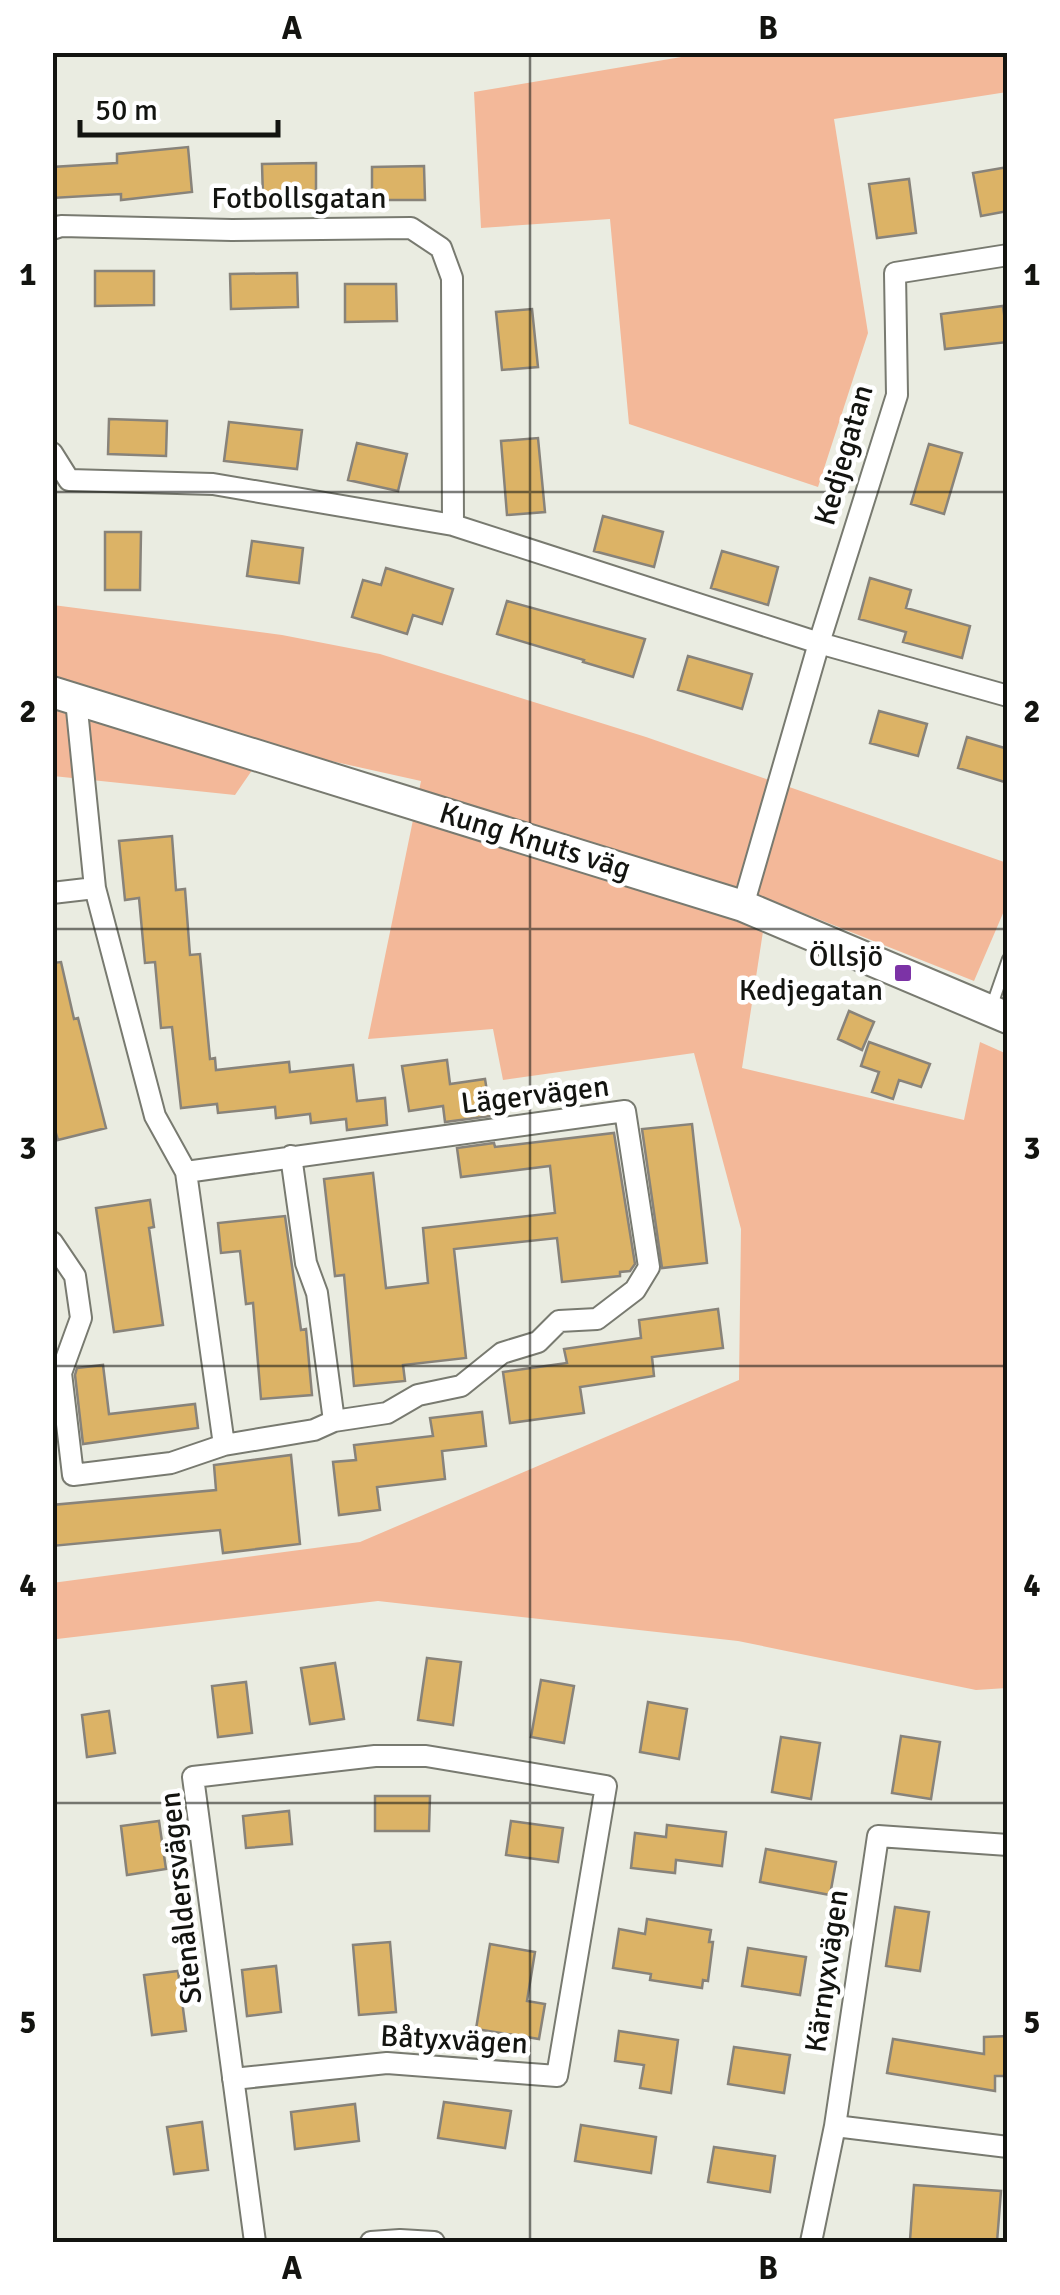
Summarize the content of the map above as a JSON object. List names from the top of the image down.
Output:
{
  "streets": {
    "street": [
      "Fotbollsgatan",
      "Kedjegatan",
      "Kung Knuts väg",
      "Lägervägen",
      "Stenåldersvägen",
      "Kärnyxvägen",
      "Båtyxvägen"
    ]
  },
  "crossings": [
    ["Kedjegatan", "Kung Knuts väg"],
    ["Stenåldersvägen", "Båtyxvägen"]
  ],
  "places": {
    "transit": ["Öllsjö Kedjegatan"]
  },
  "scale_bar": "50 m",
  "grid": {
    "columns": ["A", "B"],
    "rows": [
      "1",
      "2",
      "3",
      "4",
      "5"
    ]
  }
}
